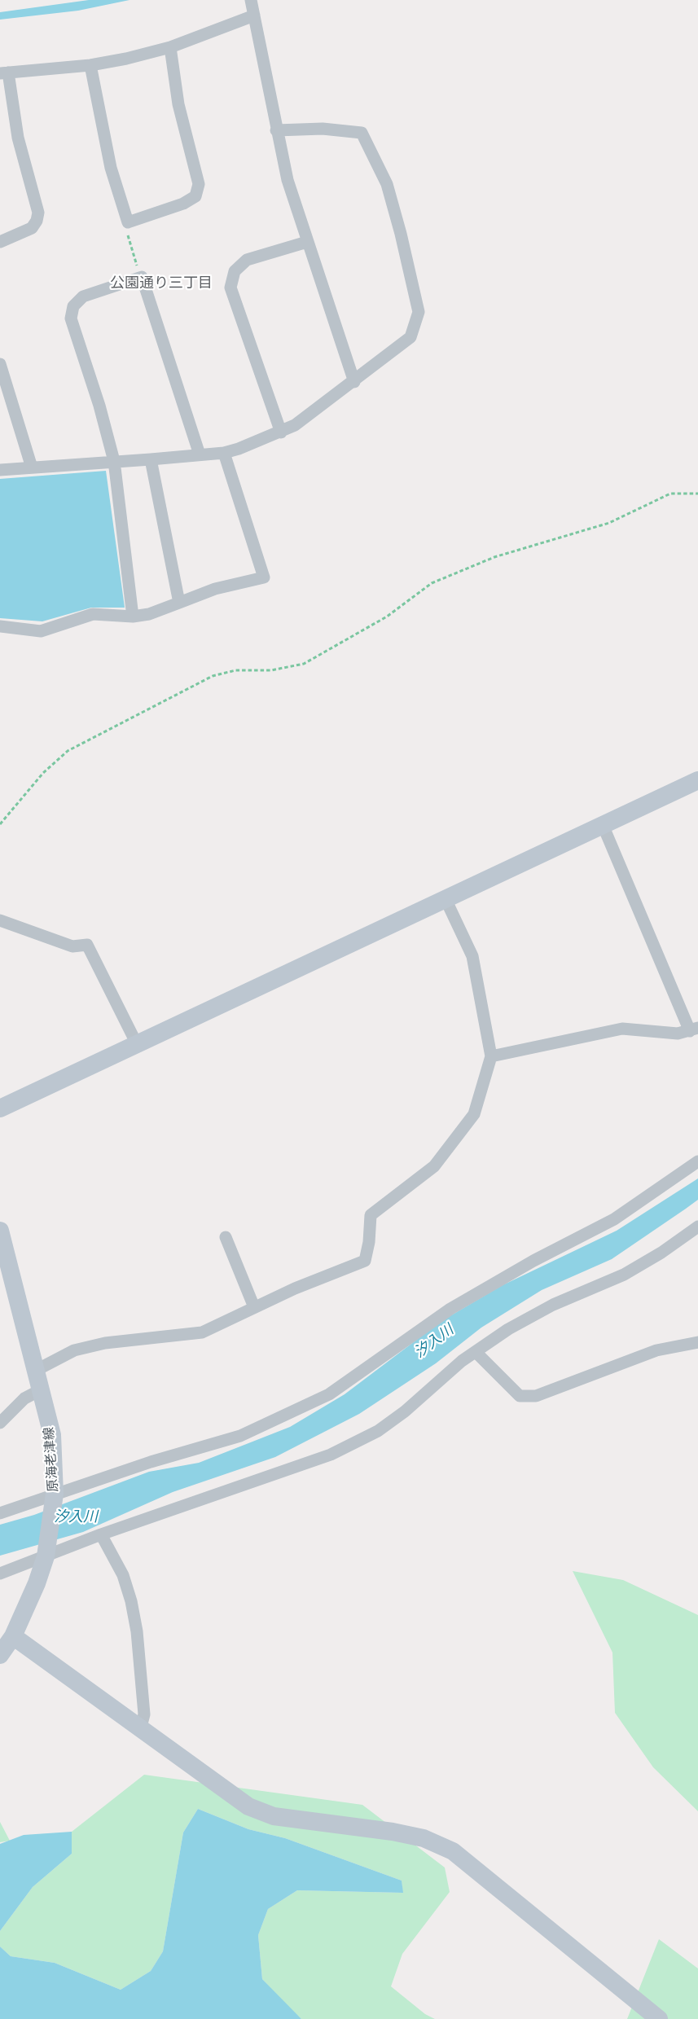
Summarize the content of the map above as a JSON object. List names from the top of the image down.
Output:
{
  "streets": {
    "street": ["原海老津線"]
  },
  "districts": ["公園通り三丁目"],
  "water": ["汐入川"]
}
